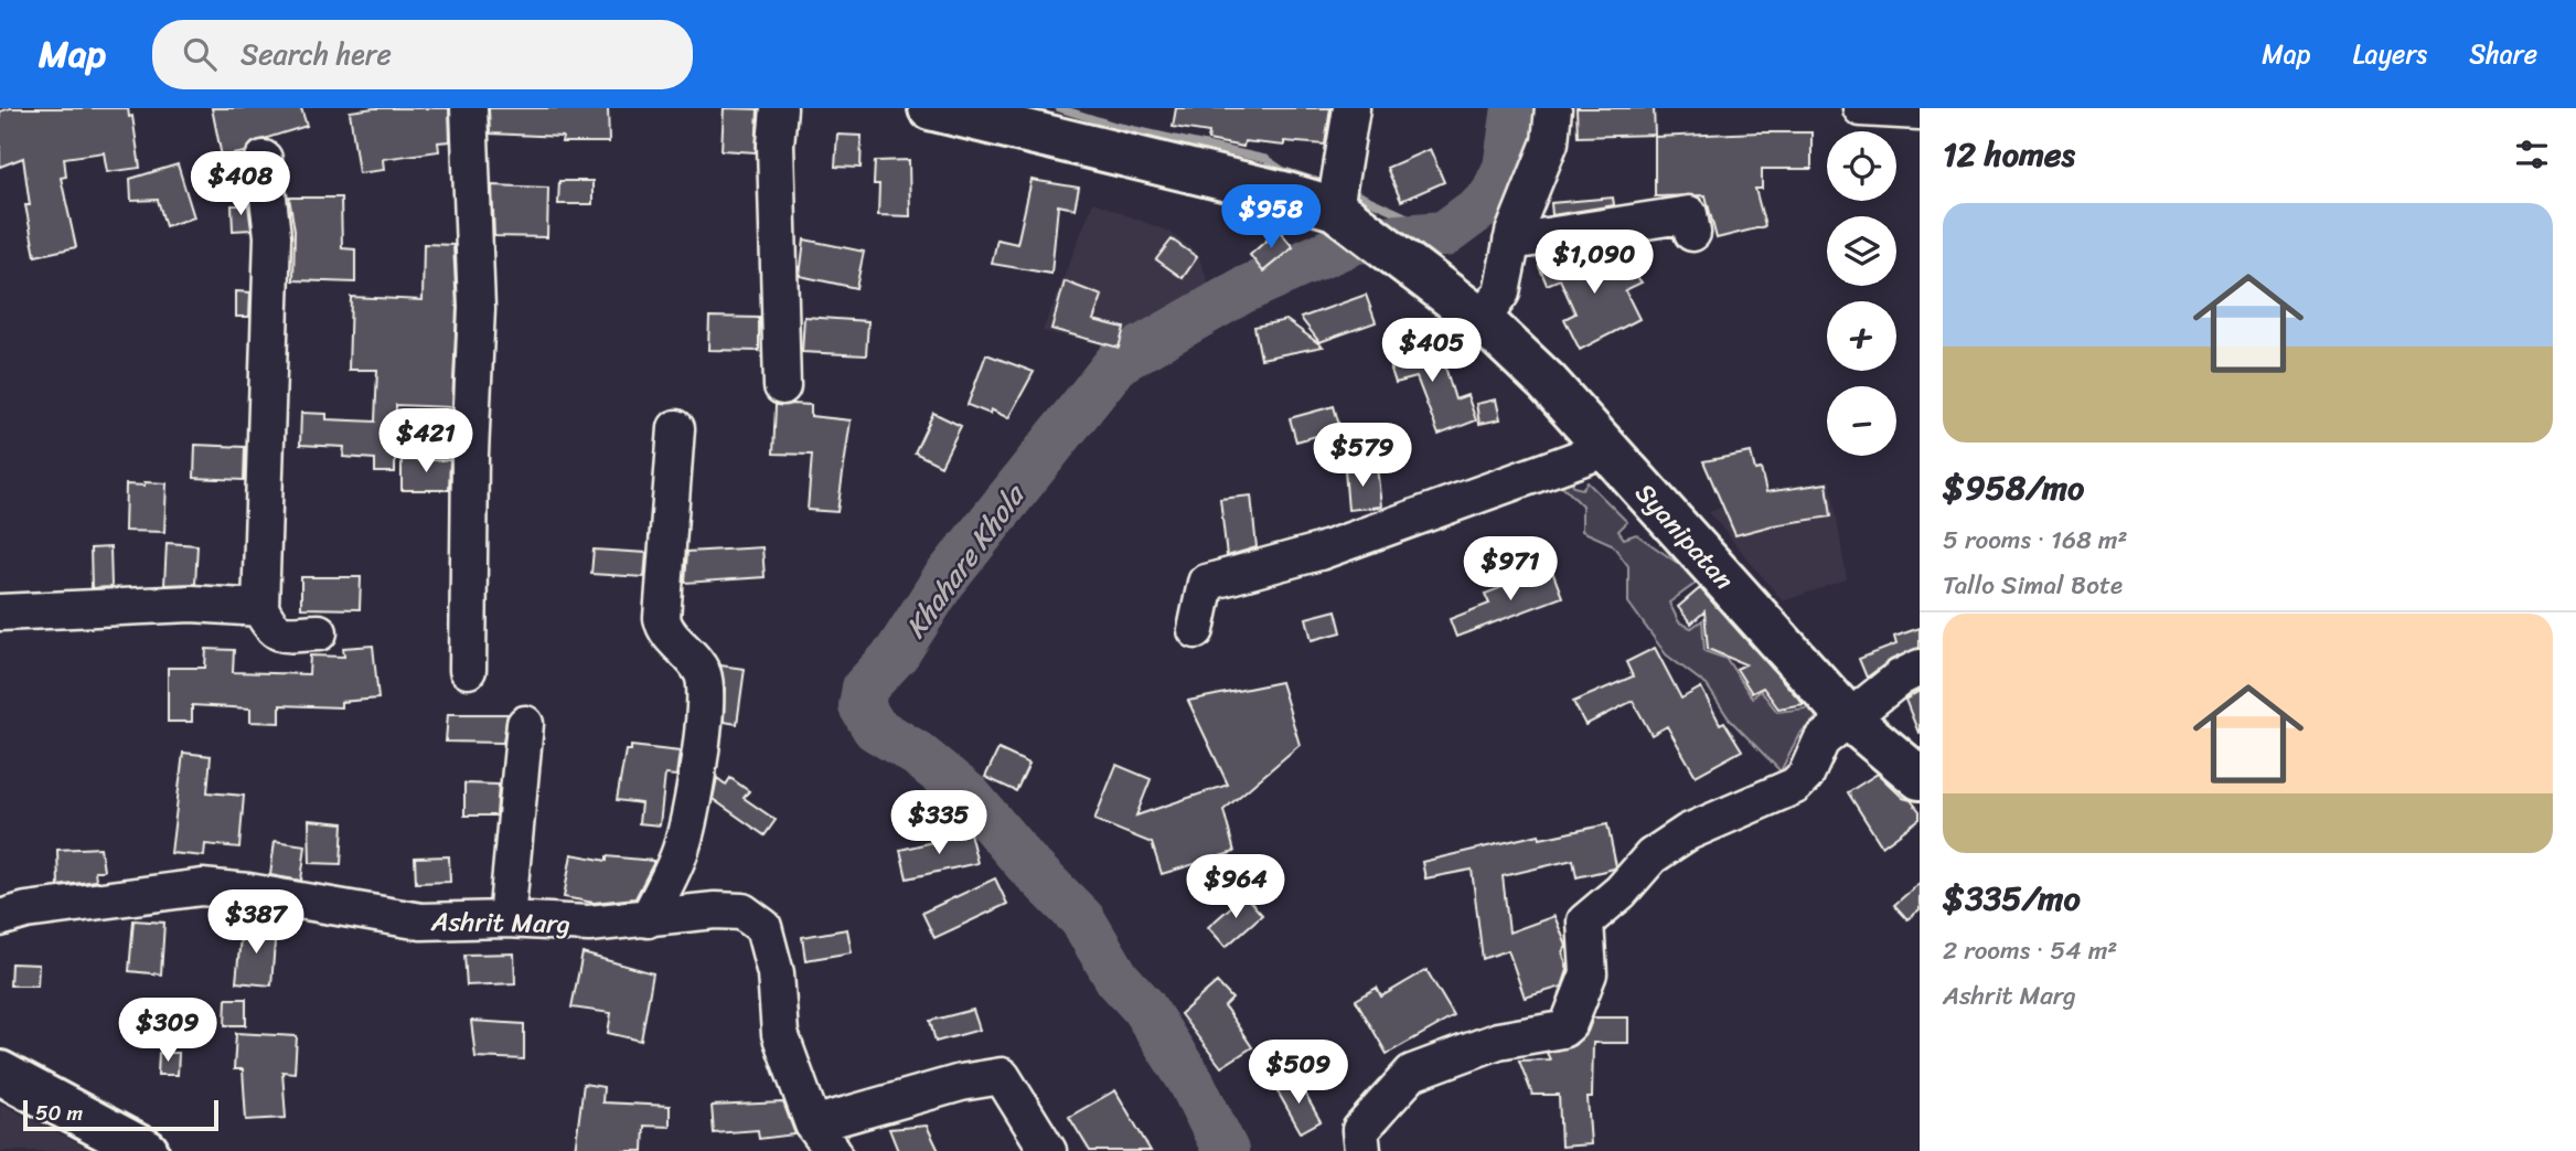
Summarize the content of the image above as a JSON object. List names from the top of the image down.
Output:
{
  "streets": {
    "main road": ["Syanipatan"],
    "street": ["Ashrit Marg"]
  },
  "water": ["Khahare Khola"],
  "scale_bar": "50 m",
  "page": {
    "header": "Map",
    "search": "Search here",
    "nav": ["Map", "Layers", "Share"],
    "heading": "12 homes",
    "map_buttons": ["+", "−"],
    "price": [
      "$408",
      "$958",
      "$1,090",
      "$405",
      "$421",
      "$579",
      "$971",
      "$335",
      "$964",
      "$387",
      "$309",
      "$509"
    ],
    "list": [
      {
        "name": "$958/mo",
        "note": "5 rooms · 168 m² · Tallo Simal Bote"
      },
      {
        "name": "$335/mo",
        "note": "2 rooms · 54 m² · Ashrit Marg"
      }
    ],
    "scale": "50 m"
  }
}
